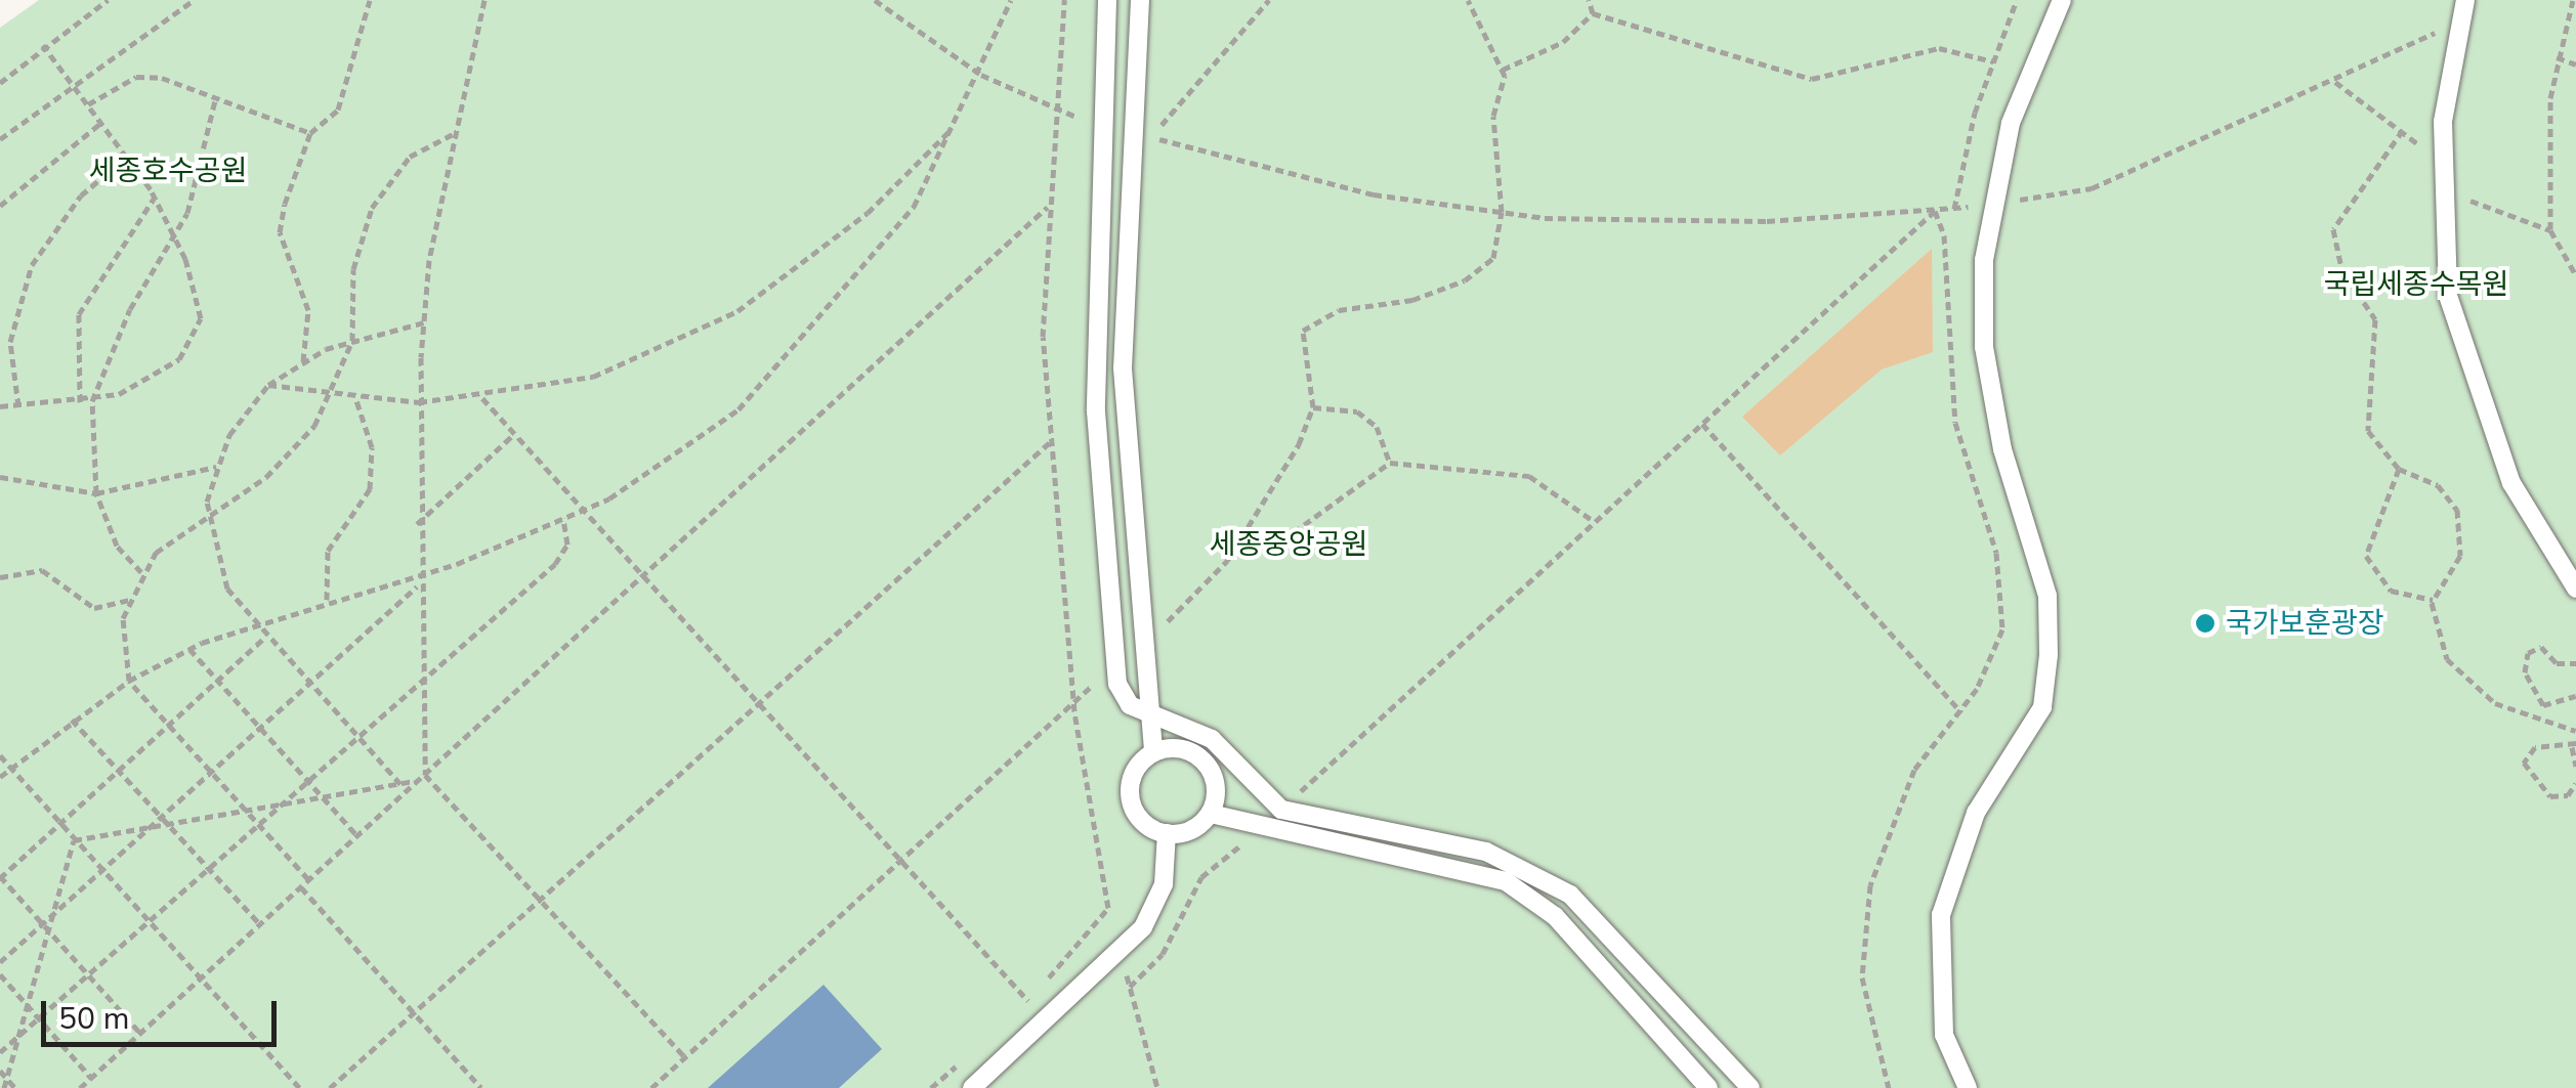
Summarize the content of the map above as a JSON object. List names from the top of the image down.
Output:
{
  "parks": ["세종호수공원", "국립세종수목원", "세종중앙공원"],
  "places": ["국가보훈광장"],
  "scale_bar": "50 m"
}
